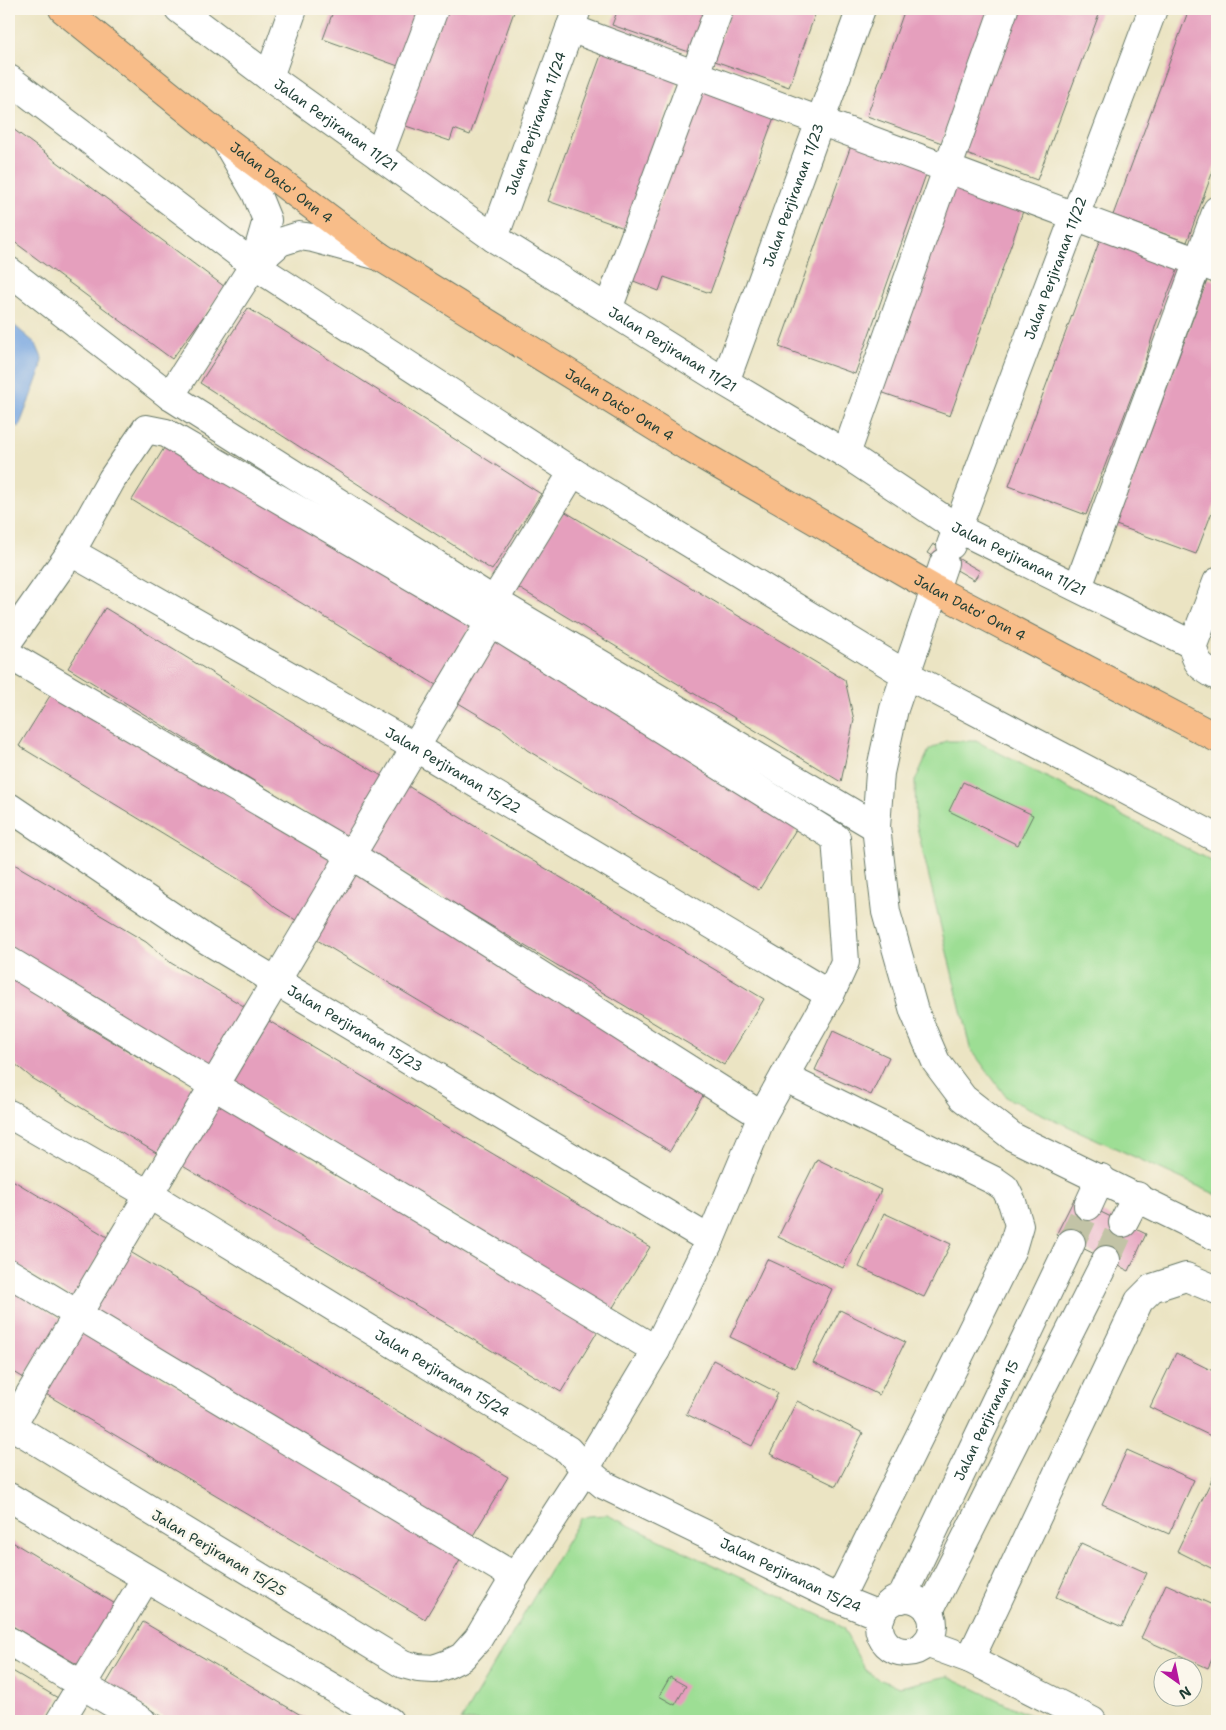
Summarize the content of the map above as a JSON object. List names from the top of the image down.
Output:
{
  "streets": {
    "main road": ["Jalan Dato' Onn 4"],
    "street": [
      "Jalan Perjiranan 11/24",
      "Jalan Perjiranan 11/21",
      "Jalan Perjiranan 11/23",
      "Jalan Perjiranan 11/22",
      "Jalan Perjiranan 15/22",
      "Jalan Perjiranan 15/23",
      "Jalan Perjiranan 15/24",
      "Jalan Perjiranan 15",
      "Jalan Perjiranan 15/25"
    ]
  },
  "crossings": [
    ["Jalan Perjiranan 11/24", "Jalan Perjiranan 11/21"],
    ["Jalan Perjiranan 11/21", "Jalan Perjiranan 11/23"],
    ["Jalan Perjiranan 11/21", "Jalan Perjiranan 11/22"],
    ["Jalan Dato' Onn 4", "Jalan Perjiranan 11/22"],
    ["Jalan Perjiranan 15/24", "Jalan Perjiranan 15"]
  ],
  "north": "bottom right"
}
